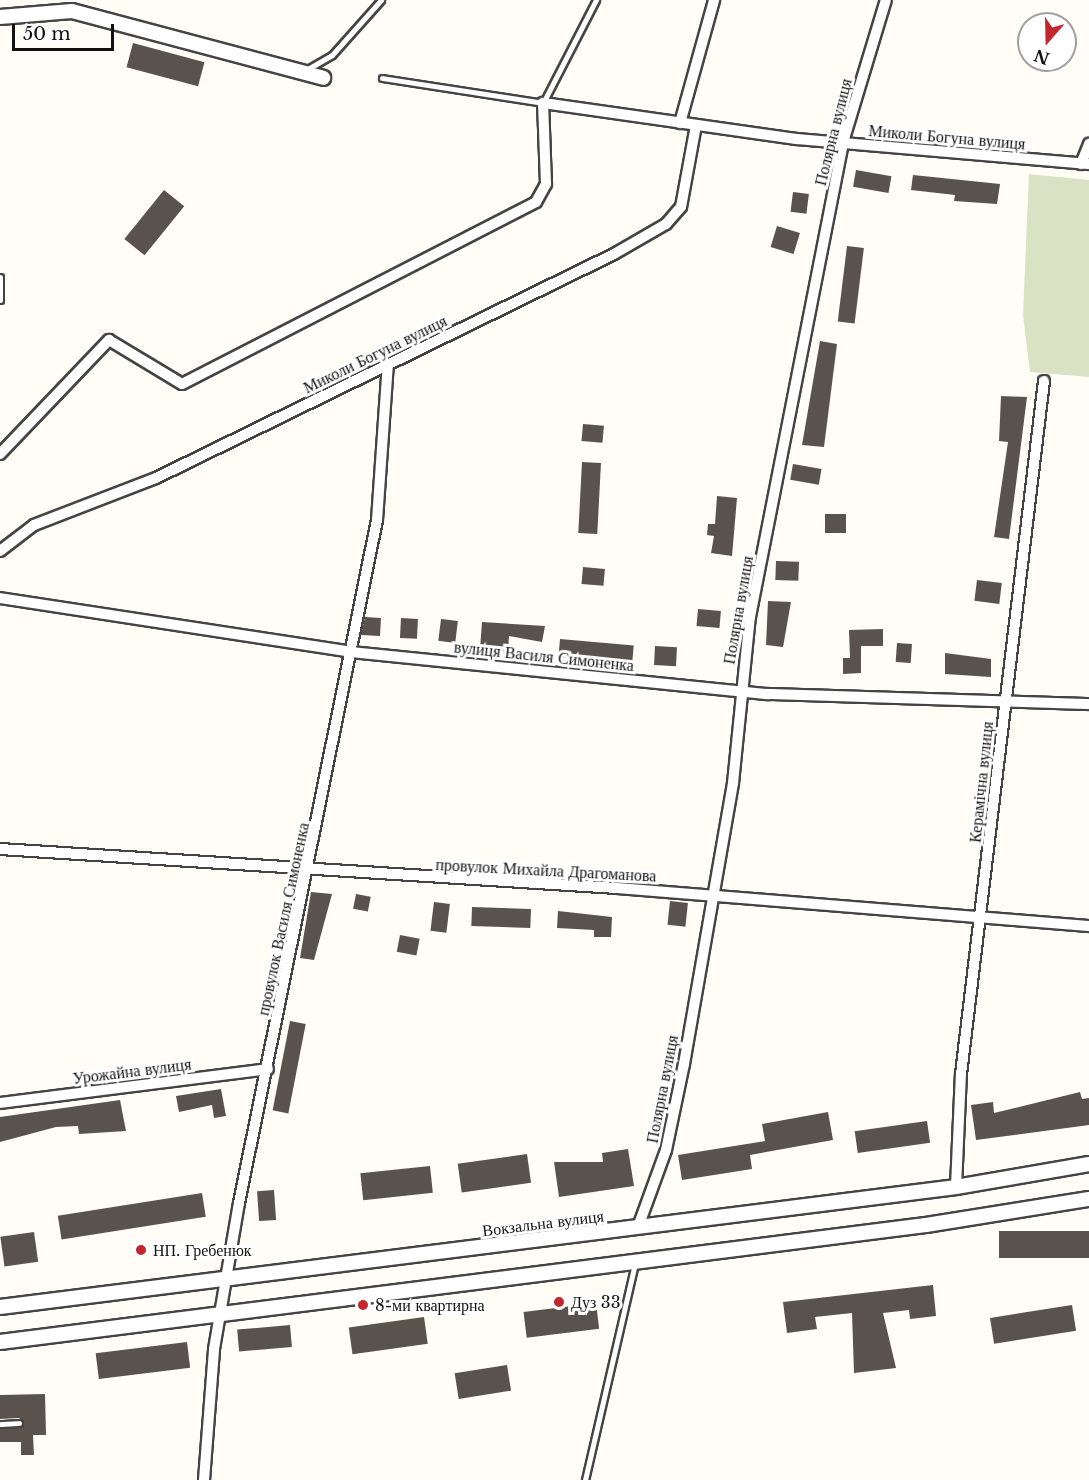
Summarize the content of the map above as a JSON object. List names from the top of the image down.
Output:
{
  "streets": {
    "street": [
      "Полярна вулиця",
      "Миколи Богуна вулиця",
      "вулиця Василя Симоненка",
      "Керамічна вулиця",
      "провулок Михайла Драгоманова",
      "провулок Василя Симоненка",
      "Урожайна вулиця",
      "Вокзальна вулиця"
    ]
  },
  "crossings": [
    ["Полярна вулиця", "Миколи Богуна вулиця"],
    ["Полярна вулиця", "вулиця Василя Симоненка"],
    ["Полярна вулиця", "провулок Михайла Драгоманова"],
    ["Полярна вулиця", "Вокзальна вулиця"],
    ["Миколи Богуна вулиця", "провулок Василя Симоненка"],
    ["вулиця Василя Симоненка", "Керамічна вулиця"],
    ["вулиця Василя Симоненка", "провулок Василя Симоненка"],
    ["Керамічна вулиця", "провулок Михайла Драгоманова"],
    ["Керамічна вулиця", "Вокзальна вулиця"],
    ["провулок Михайла Драгоманова", "провулок Василя Симоненка"],
    ["провулок Василя Симоненка", "Урожайна вулиця"],
    ["провулок Василя Симоненка", "Вокзальна вулиця"]
  ],
  "places": ["НП. Гребенюк", "Дуз 33", "8-ми квартирна"],
  "scale_bar": "50 m",
  "north": "bottom"
}
